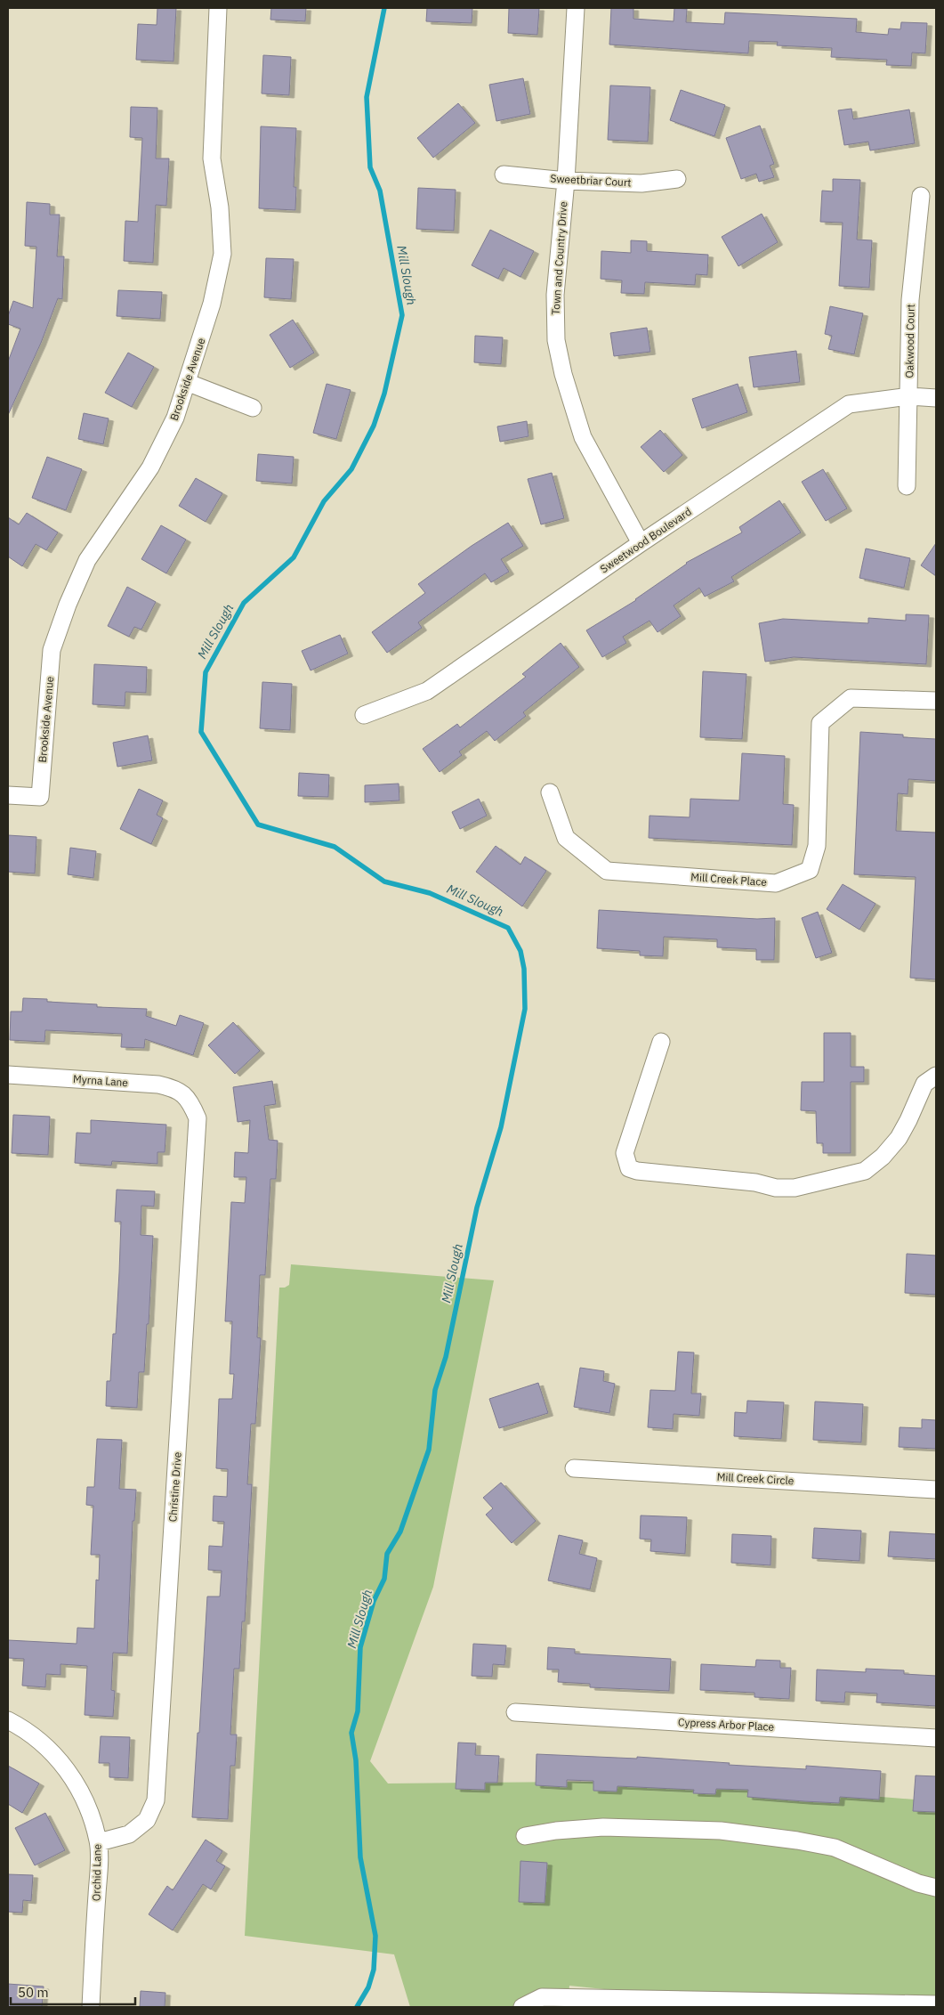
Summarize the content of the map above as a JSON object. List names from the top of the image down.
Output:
{
  "streets": {
    "street": [
      "Sweetbriar Court",
      "Town and Country Drive",
      "Oakwood Court",
      "Brookside Avenue",
      "Sweetwood Boulevard",
      "Mill Creek Place",
      "Myrna Lane",
      "Mill Creek Circle",
      "Christine Drive",
      "Cypress Arbor Place",
      "Orchid Lane"
    ]
  },
  "crossings": [
    ["Sweetbriar Court", "Town and Country Drive"],
    ["Town and Country Drive", "Sweetwood Boulevard"],
    ["Oakwood Court", "Sweetwood Boulevard"],
    ["Myrna Lane", "Christine Drive"],
    ["Christine Drive", "Orchid Lane"]
  ],
  "water": ["Mill Slough"],
  "scale_bar": "50 m"
}
